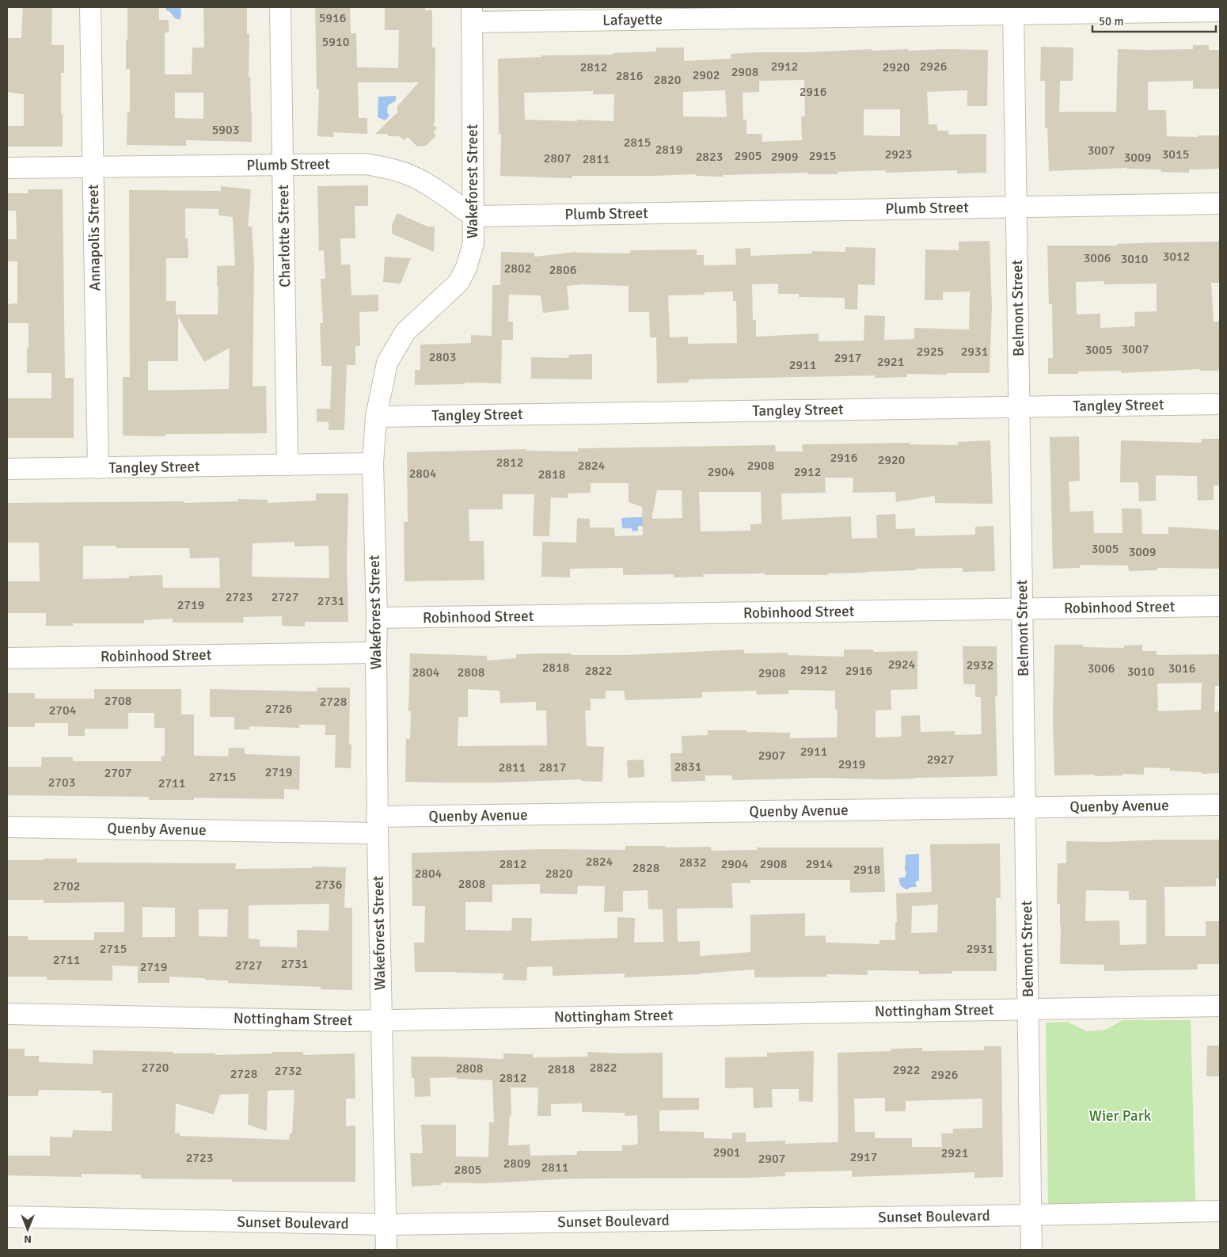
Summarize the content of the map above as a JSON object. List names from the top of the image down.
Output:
{
  "streets": {
    "street": [
      "Lafayette",
      "Plumb Street",
      "Wakeforest Street",
      "Charlotte Street",
      "Annapolis Street",
      "Belmont Street",
      "Tangley Street",
      "Robinhood Street",
      "Quenby Avenue",
      "Nottingham Street",
      "Sunset Boulevard"
    ]
  },
  "crossings": [
    ["Lafayette", "Wakeforest Street"],
    ["Lafayette", "Belmont Street"],
    ["Plumb Street", "Wakeforest Street"],
    ["Plumb Street", "Charlotte Street"],
    ["Plumb Street", "Annapolis Street"],
    ["Plumb Street", "Belmont Street"],
    ["Wakeforest Street", "Tangley Street"],
    ["Wakeforest Street", "Robinhood Street"],
    ["Wakeforest Street", "Quenby Avenue"],
    ["Wakeforest Street", "Nottingham Street"],
    ["Wakeforest Street", "Sunset Boulevard"],
    ["Charlotte Street", "Tangley Street"],
    ["Annapolis Street", "Tangley Street"],
    ["Belmont Street", "Tangley Street"],
    ["Belmont Street", "Robinhood Street"],
    ["Belmont Street", "Quenby Avenue"],
    ["Belmont Street", "Nottingham Street"],
    ["Belmont Street", "Sunset Boulevard"]
  ],
  "parks": ["Wier Park"],
  "house_numbers": [
    "5916",
    "5910",
    "2912",
    "2926",
    "2812",
    "2920",
    "2908",
    "2902",
    "2816",
    "2820",
    "2916",
    "5903",
    "2815",
    "2819",
    "3007",
    "2923",
    "3015",
    "2905",
    "2915",
    "2823",
    "2909",
    "3009",
    "2807",
    "2811",
    "3012",
    "3006",
    "3010",
    "2802",
    "2806",
    "3007",
    "3005",
    "2925",
    "2931",
    "2803",
    "2917",
    "2921",
    "2911",
    "2916",
    "2920",
    "2812",
    "2824",
    "2908",
    "2904",
    "2912",
    "2804",
    "2818",
    "3005",
    "3009",
    "2723",
    "2727",
    "2731",
    "2719",
    "2924",
    "2932",
    "2818",
    "3006",
    "3016",
    "2912",
    "2822",
    "2916",
    "3010",
    "2804",
    "2808",
    "2908",
    "2708",
    "2728",
    "2726",
    "2704",
    "2911",
    "2907",
    "2927",
    "2919",
    "2831",
    "2811",
    "2817",
    "2719",
    "2707",
    "2715",
    "2703",
    "2711",
    "2824",
    "2832",
    "2812",
    "2904",
    "2908",
    "2914",
    "2828",
    "2918",
    "2804",
    "2820",
    "2808",
    "2736",
    "2702",
    "2715",
    "2931",
    "2711",
    "2731",
    "2727",
    "2719",
    "2720",
    "2822",
    "2808",
    "2818",
    "2922",
    "2732",
    "2728",
    "2926",
    "2812",
    "2901",
    "2921",
    "2917",
    "2723",
    "2907",
    "2809",
    "2811",
    "2805"
  ],
  "scale_bar": "50 m",
  "north": "bottom"
}
